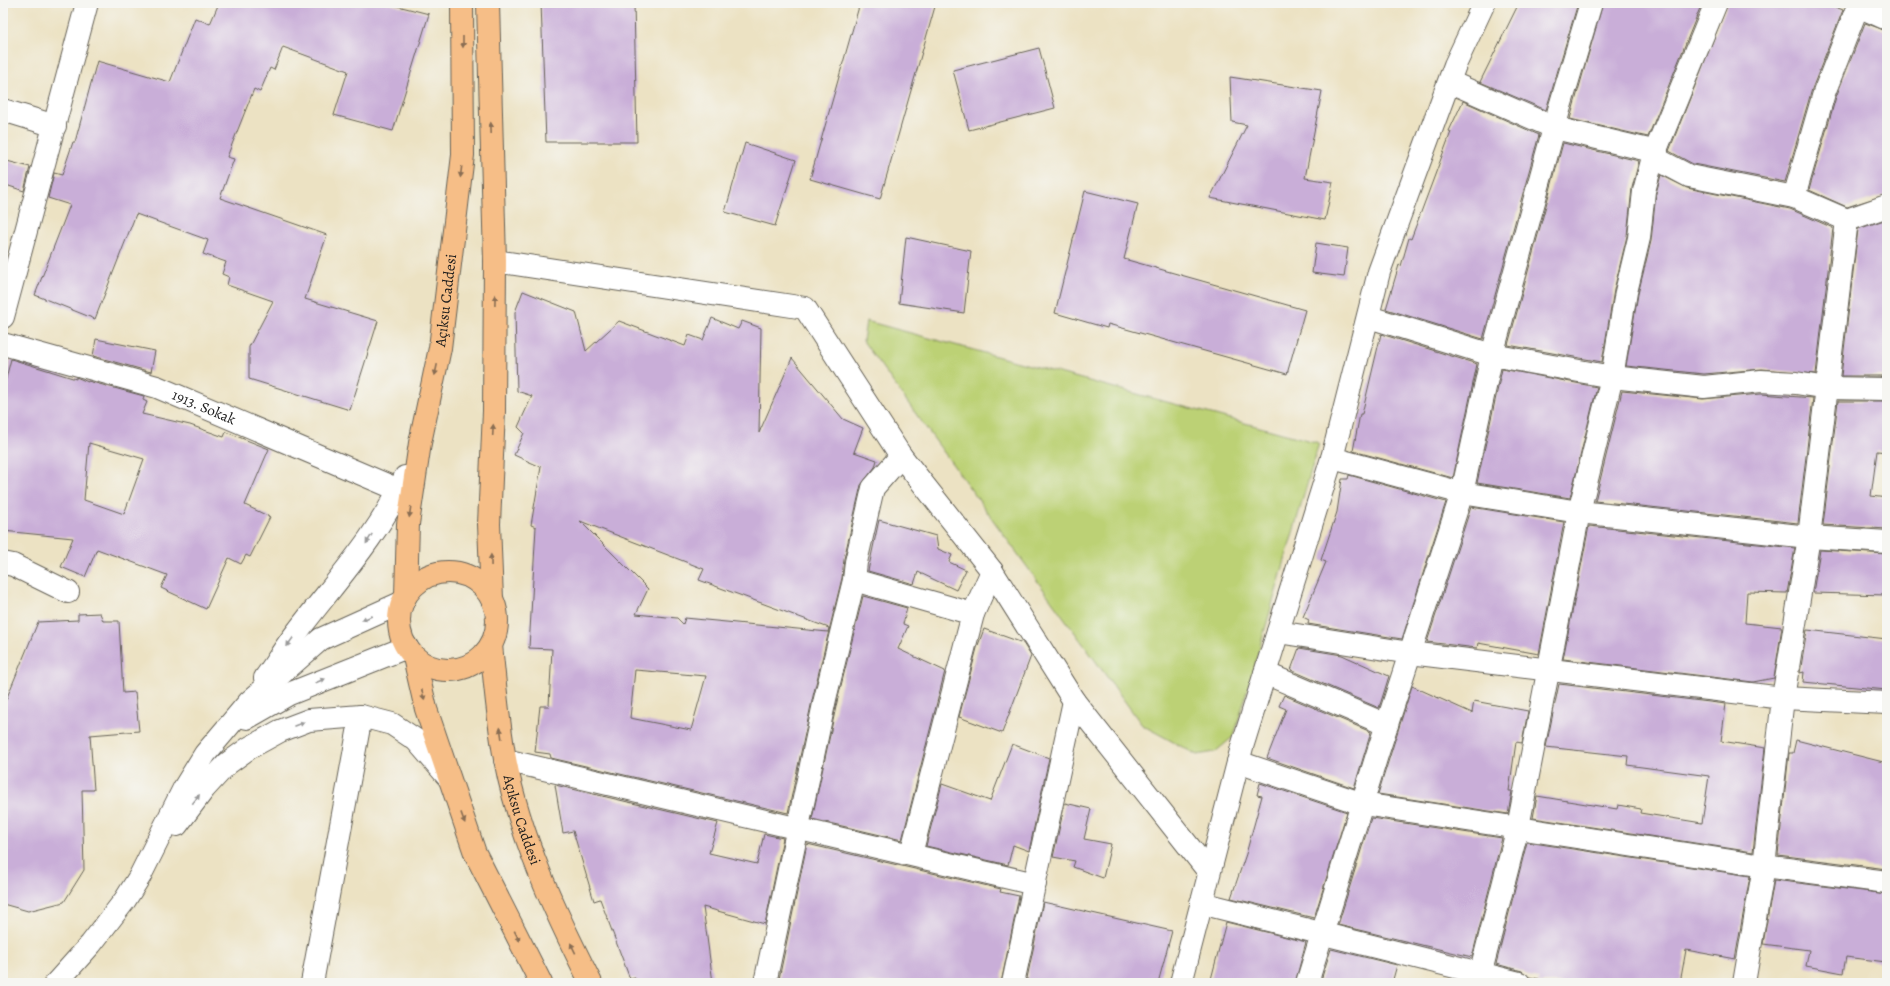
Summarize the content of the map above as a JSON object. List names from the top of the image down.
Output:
{
  "streets": {
    "main road": ["Açıksu Caddesi"],
    "street": ["1913. Sokak"]
  }
}
